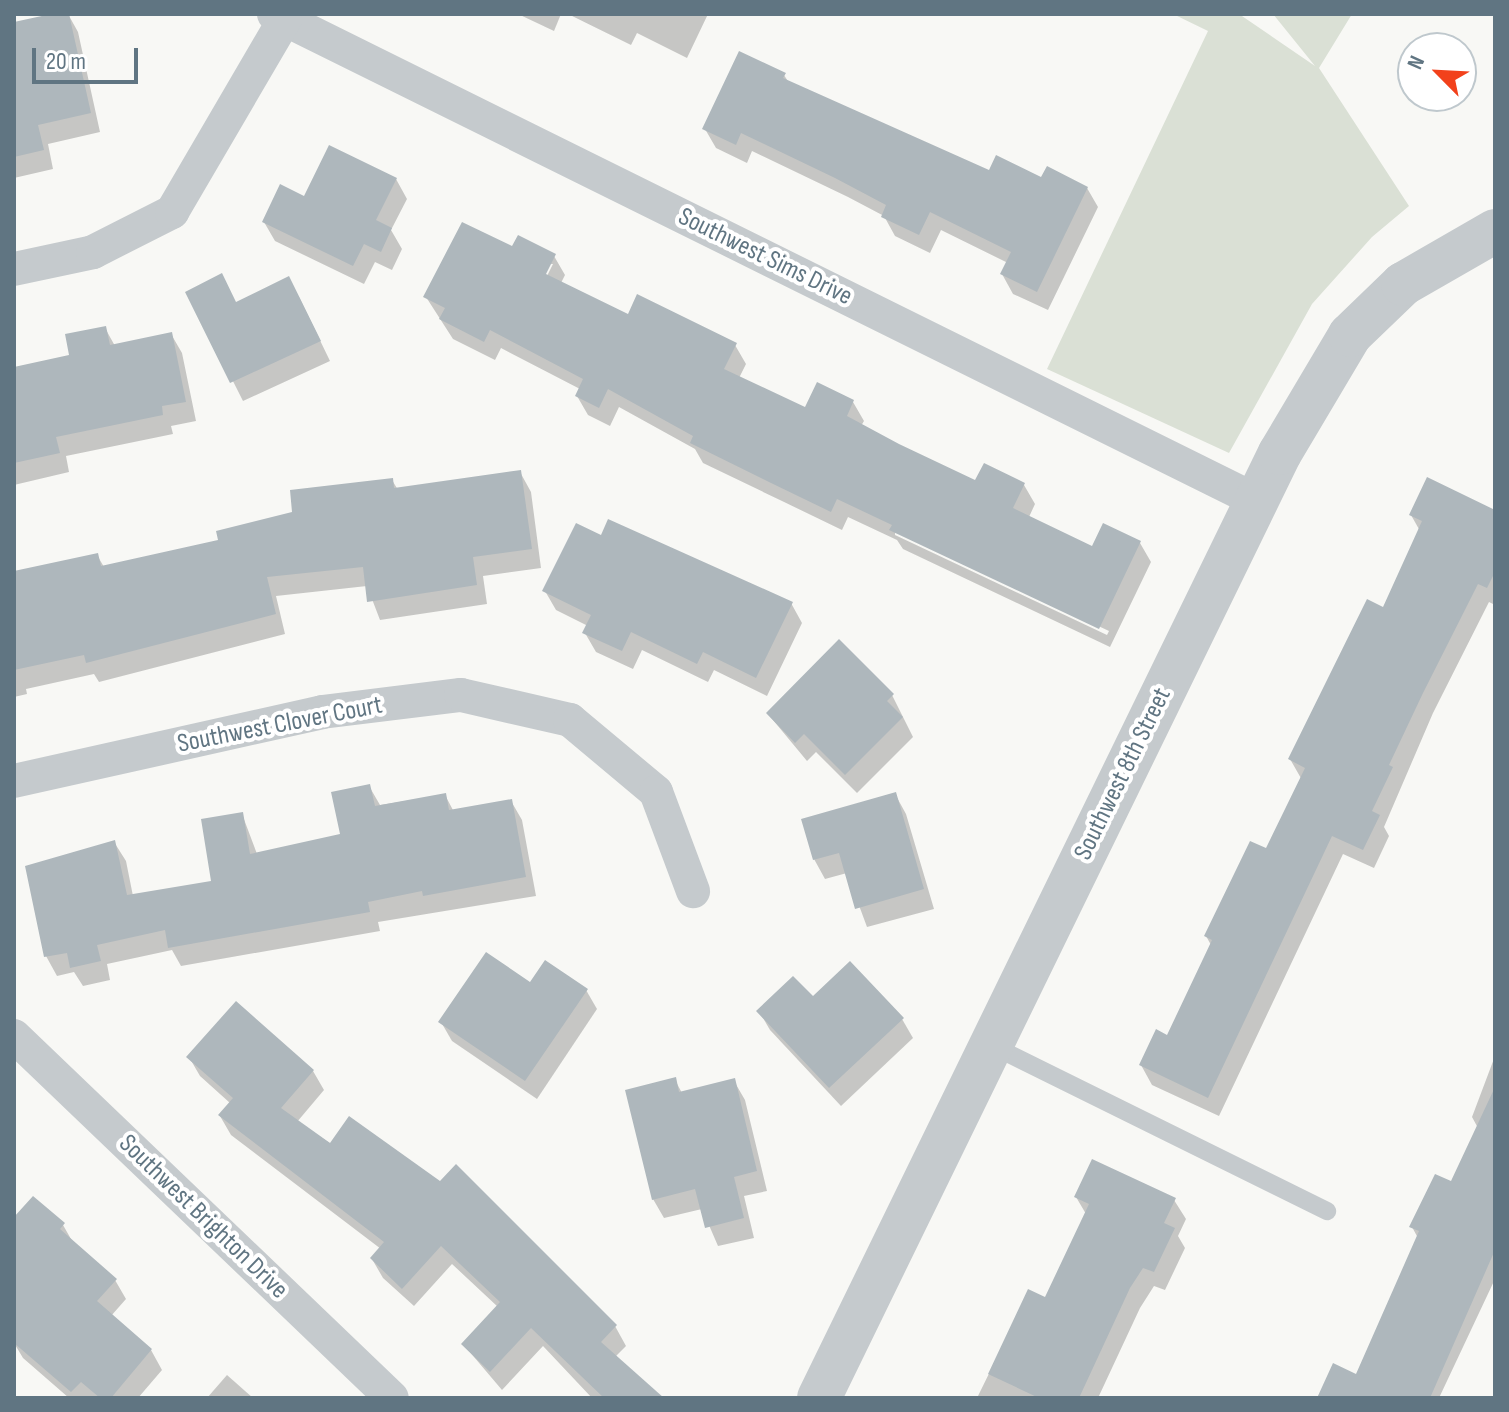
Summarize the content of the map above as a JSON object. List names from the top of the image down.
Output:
{
  "streets": {
    "street": [
      "Southwest Sims Drive",
      "Southwest Clover Court",
      "Southwest 8th Street",
      "Southwest Brighton Drive"
    ]
  },
  "crossings": [
    ["Southwest Sims Drive", "Southwest 8th Street"]
  ],
  "scale_bar": "20 m",
  "north": "top left"
}
